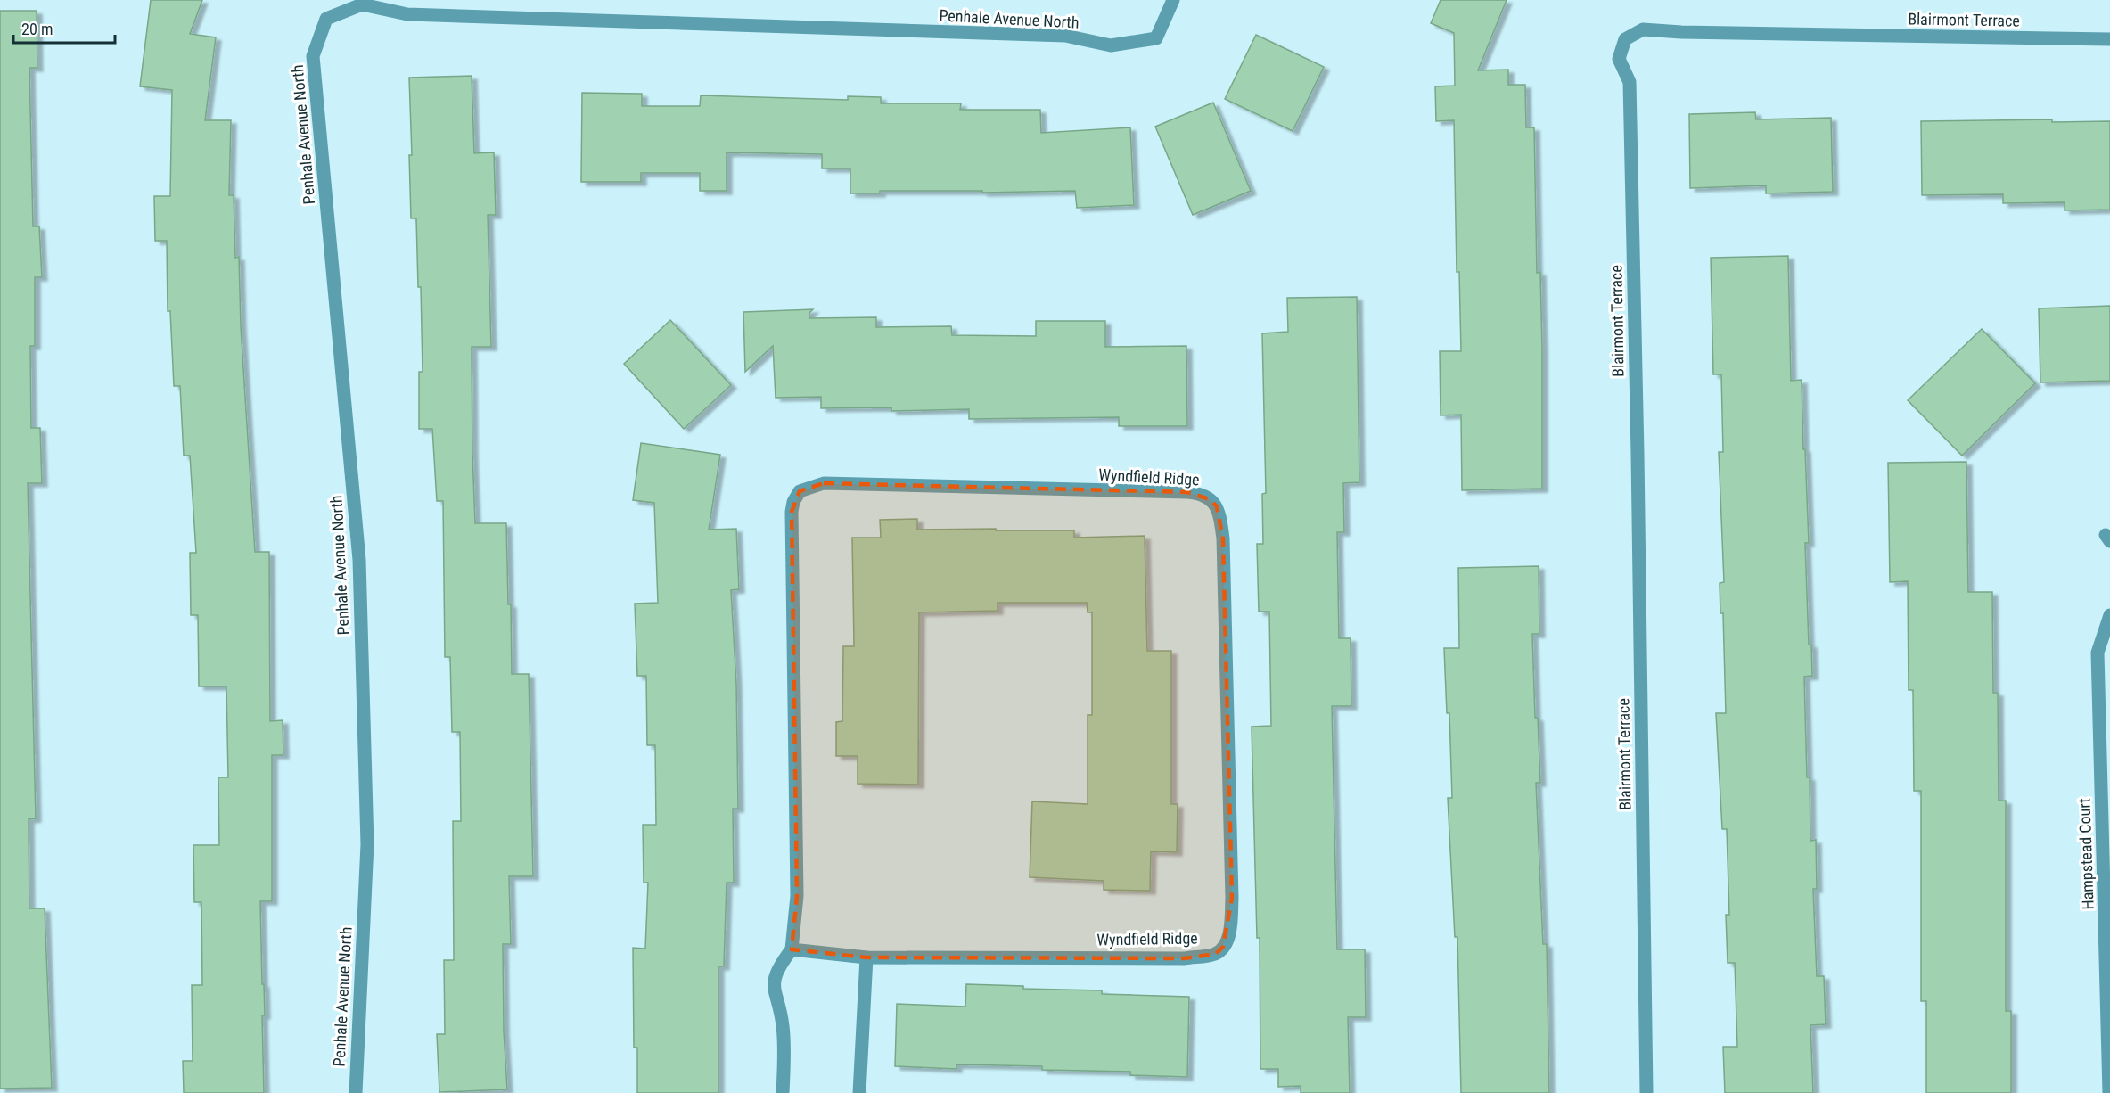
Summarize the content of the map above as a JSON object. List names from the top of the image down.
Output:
{
  "streets": {
    "street": [
      "Penhale Avenue North",
      "Blairmont Terrace",
      "Wyndfield Ridge",
      "Hampstead Court"
    ]
  },
  "scale_bar": "20 m"
}
